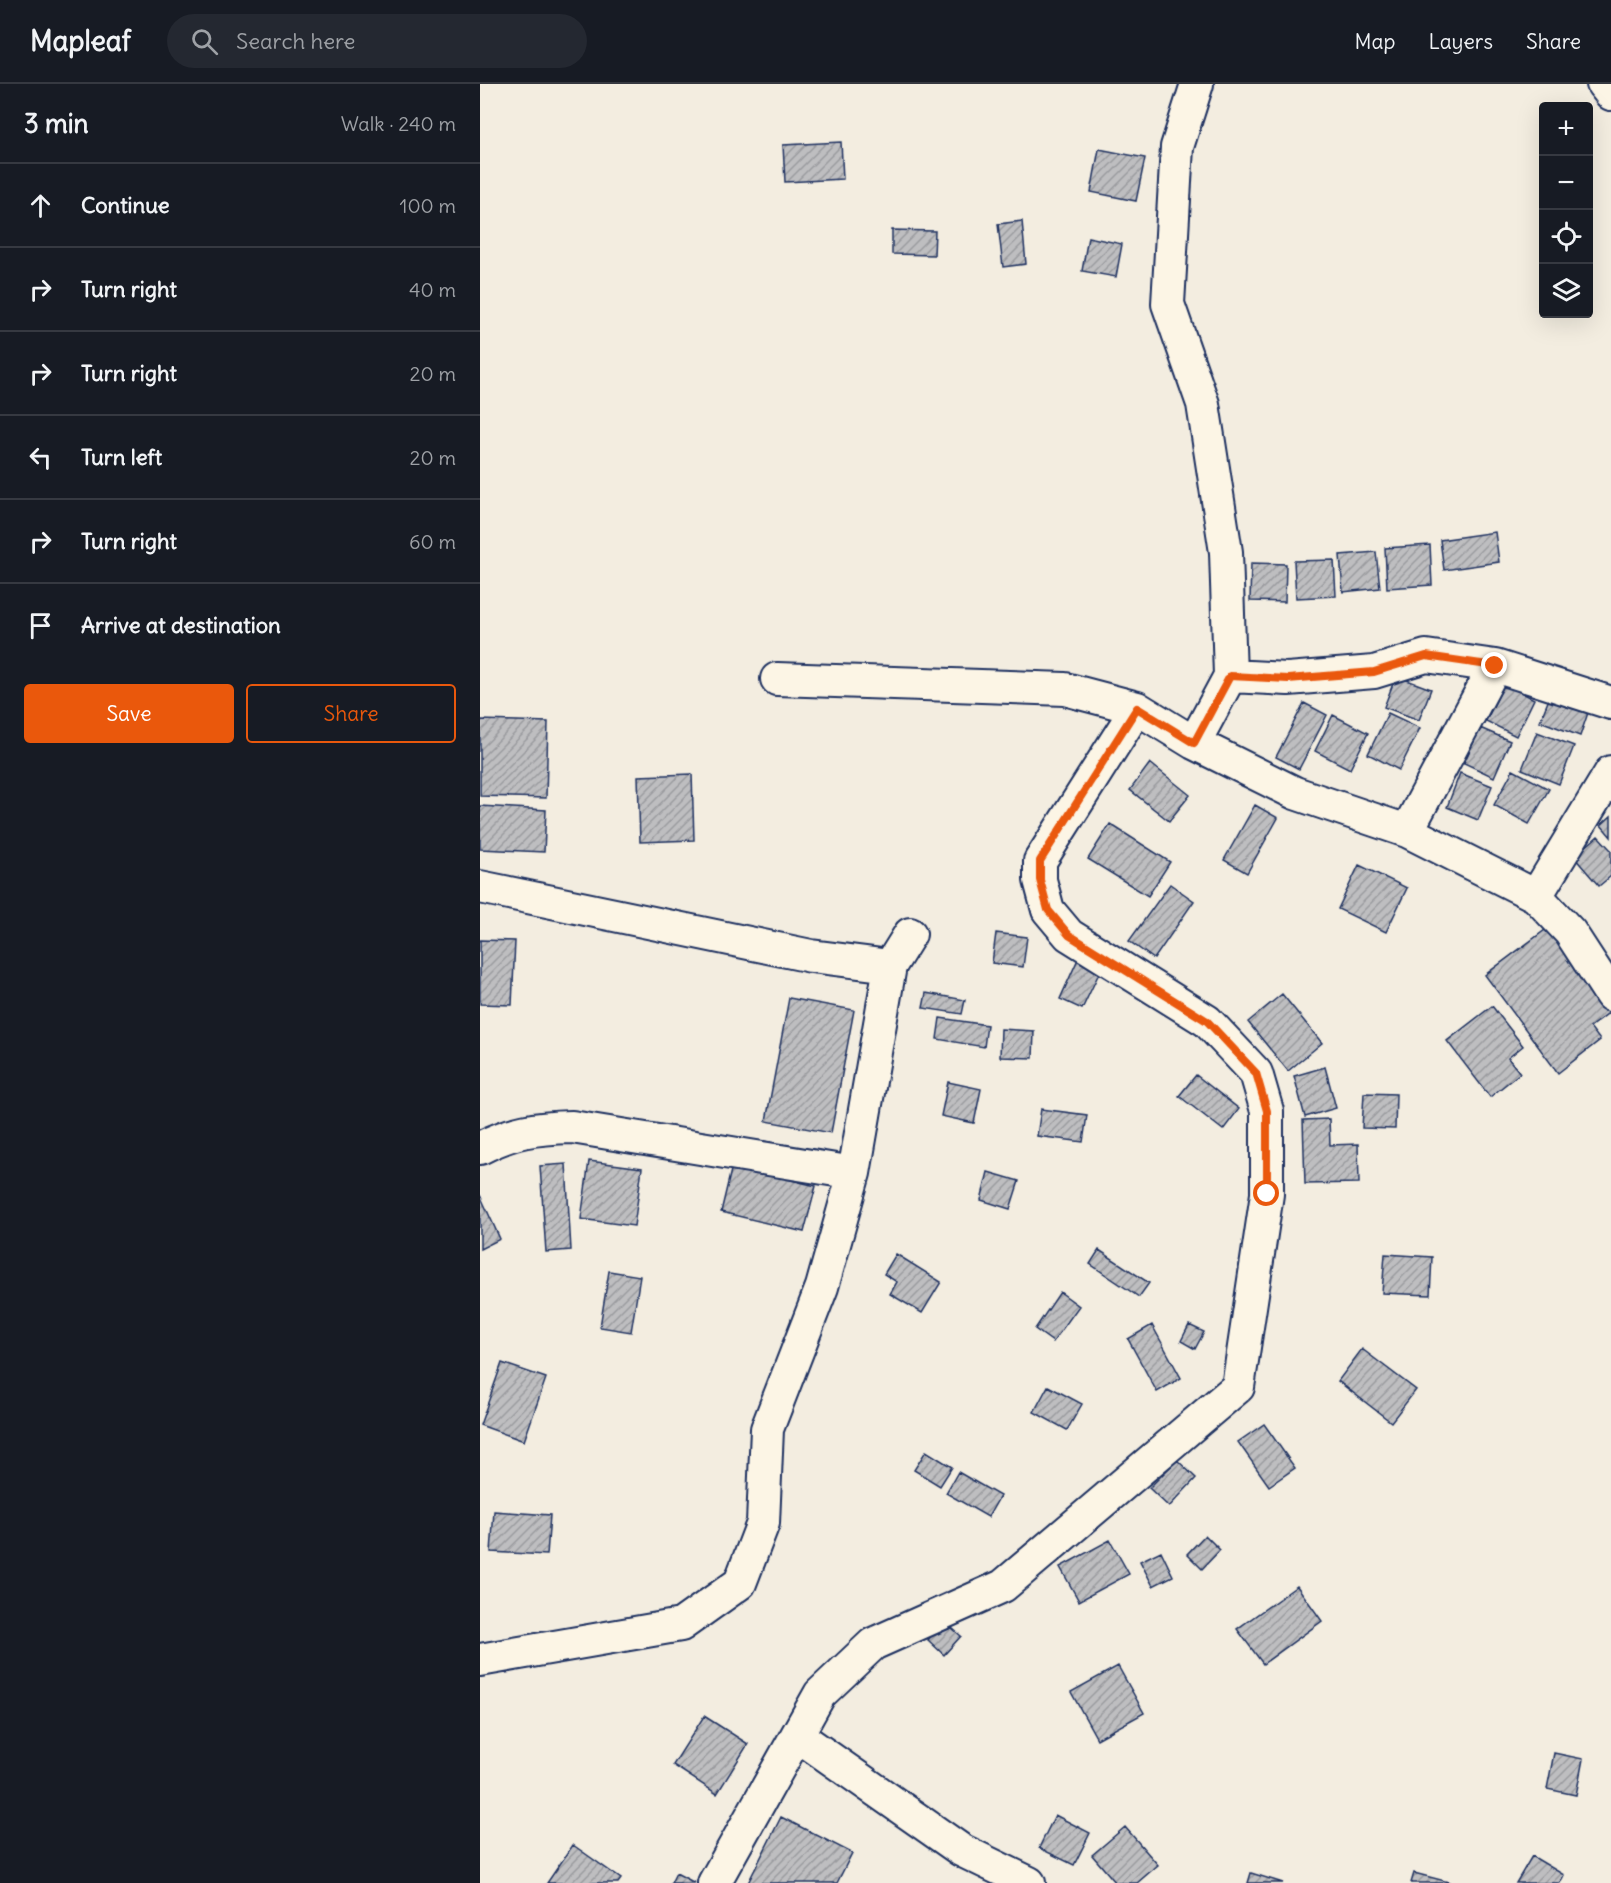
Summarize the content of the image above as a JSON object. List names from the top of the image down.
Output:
{
  "page": {
    "header": "Mapleaf",
    "search": "Search here",
    "nav": ["Map", "Layers", "Share"],
    "heading": ["3 min", "Walk · 240 m"],
    "map_buttons": ["+", "−"],
    "list": [
      ["Continue", "100 m"],
      ["Turn right", "40 m"],
      ["Turn right", "20 m"],
      ["Turn left", "20 m"],
      ["Turn right", "60 m"],
      "Arrive at destination"
    ],
    "buttons": ["Save", "Share"]
  }
}
